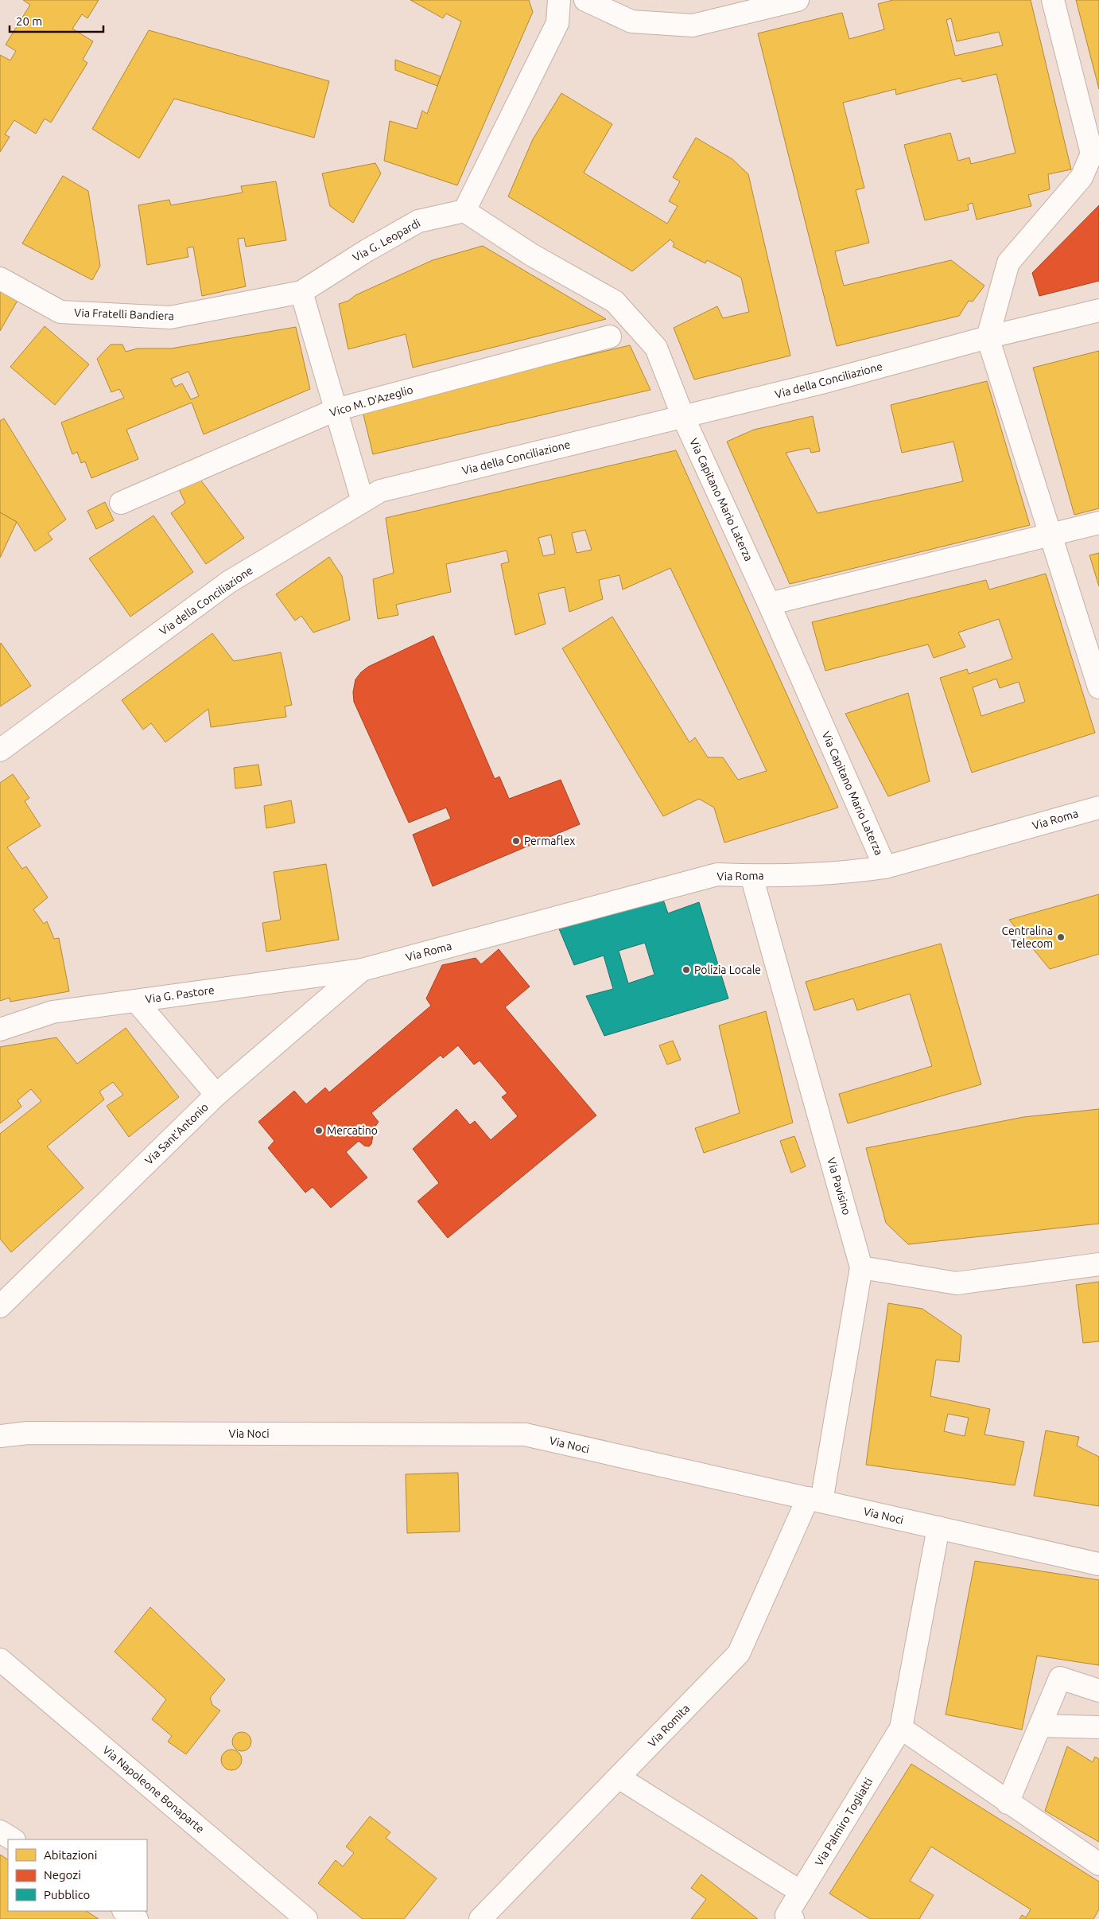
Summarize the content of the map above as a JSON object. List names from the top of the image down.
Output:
{
  "streets": {
    "street": [
      "Via G. Leopardi",
      "Via Fratelli Bandiera",
      "Via della Conciliazione",
      "Vico M. D'Azeglio",
      "Via Capitano Mario Laterza",
      "Via Roma",
      "Via G. Pastore",
      "Via Sant'Antonio",
      "Via Pavisino",
      "Via Noci",
      "Via Romita",
      "Via Napoleone Bonaparte",
      "Via Palmiro Togliatti"
    ]
  },
  "crossings": [
    ["Via G. Leopardi", "Via Fratelli Bandiera"],
    ["Via G. Leopardi", "Via Capitano Mario Laterza"],
    ["Via della Conciliazione", "Via Capitano Mario Laterza"],
    ["Via Capitano Mario Laterza", "Via Roma"],
    ["Via Roma", "Via G. Pastore"],
    ["Via Roma", "Via Sant'Antonio"],
    ["Via Roma", "Via Pavisino"],
    ["Via G. Pastore", "Via Sant'Antonio"],
    ["Via Pavisino", "Via Noci"],
    ["Via Pavisino", "Via Romita"],
    ["Via Noci", "Via Romita"],
    ["Via Noci", "Via Palmiro Togliatti"]
  ],
  "places": [
    "Permaflex",
    "Centralina Telecom",
    "Polizia Locale",
    "Mercatino"
  ],
  "legend": ["Abitazioni", "Negozi", "Pubblico"],
  "scale_bar": "20 m"
}
